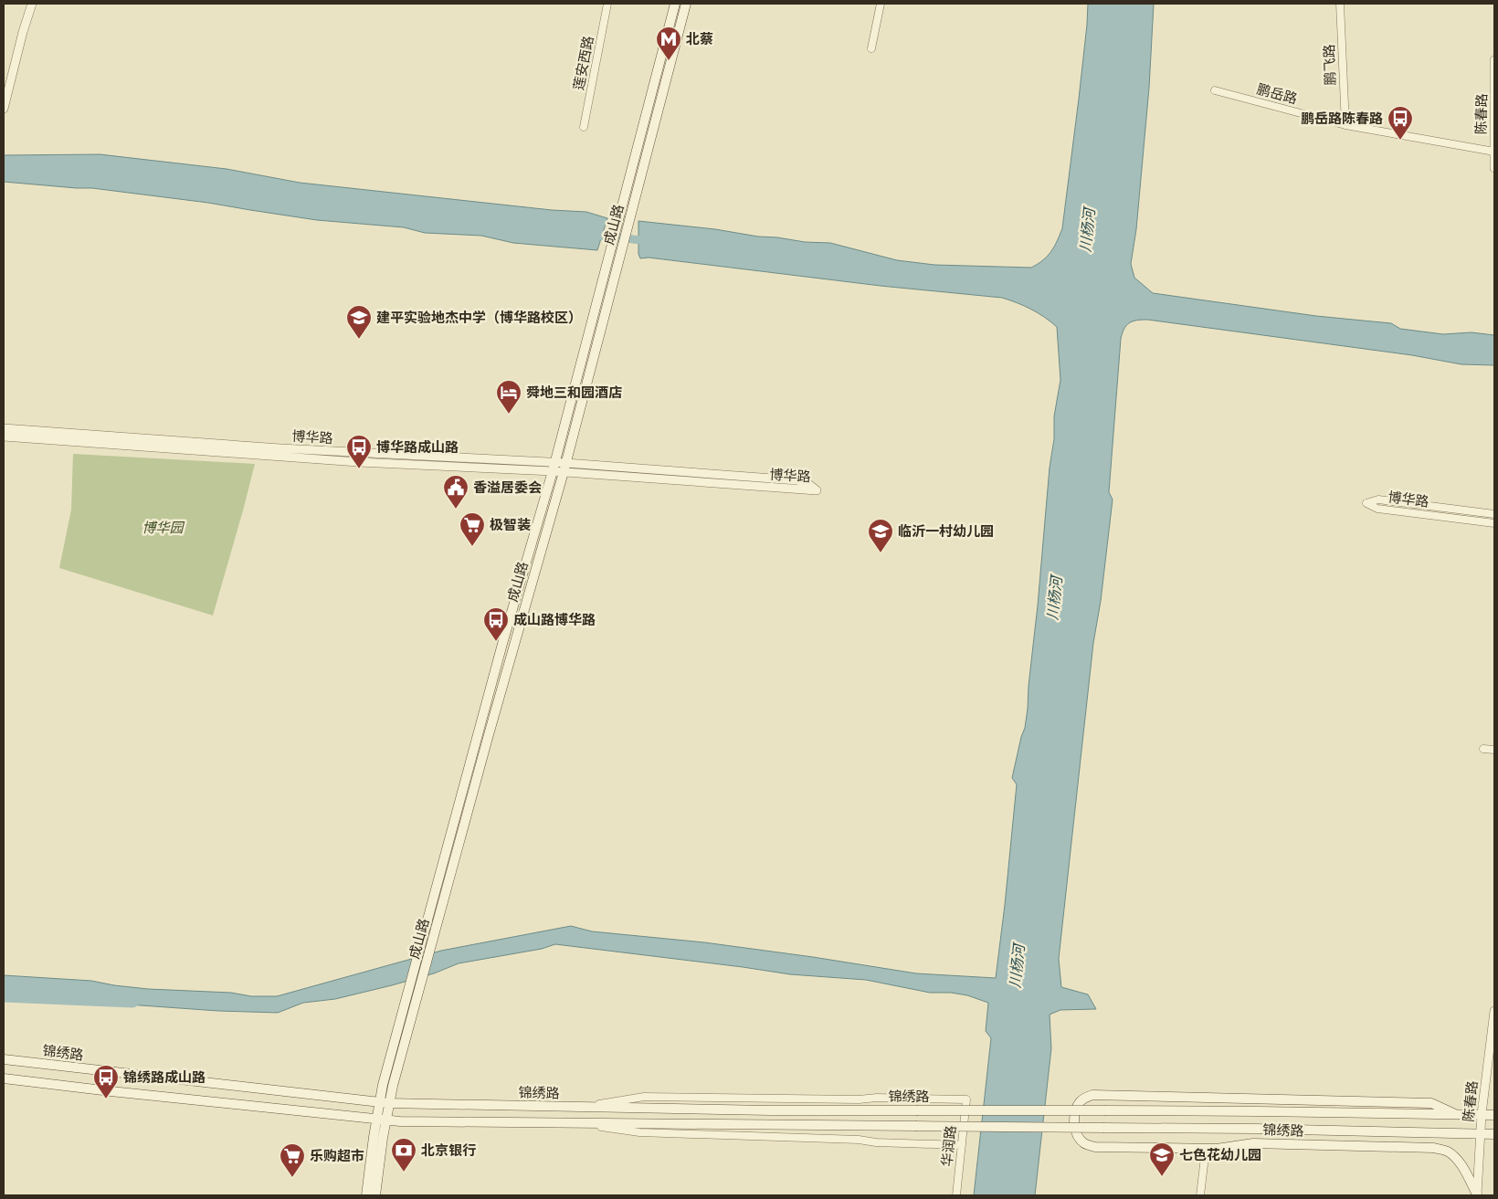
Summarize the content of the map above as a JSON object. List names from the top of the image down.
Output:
{
  "streets": {
    "main road": ["成山路", "锦绣路"],
    "street": [
      "莲安西路",
      "鹏飞路",
      "鹏岳路",
      "陈春路",
      "博华路",
      "华润路"
    ]
  },
  "crossings": [
    ["鹏飞路", "鹏岳路"],
    ["鹏岳路", "陈春路"],
    ["陈春路", "锦绣路"],
    ["成山路", "博华路"],
    ["成山路", "锦绣路"],
    ["锦绣路", "华润路"]
  ],
  "water": ["川杨河"],
  "parks": ["博华园"],
  "places": {
    "metro station": ["北蔡"],
    "bus stop": [
      "鹏岳路陈春路",
      "博华路成山路",
      "成山路博华路",
      "锦绣路成山路"
    ],
    "school or university": ["建平实验地杰中学（博华路校区）", "临沂一村幼儿园", "七色花幼儿园"],
    "hotel": ["舜地三和园酒店"],
    "public building": ["香溢居委会"],
    "supermarket": ["极智装", "乐购超市"],
    "bank": ["北京银行"]
  }
}
